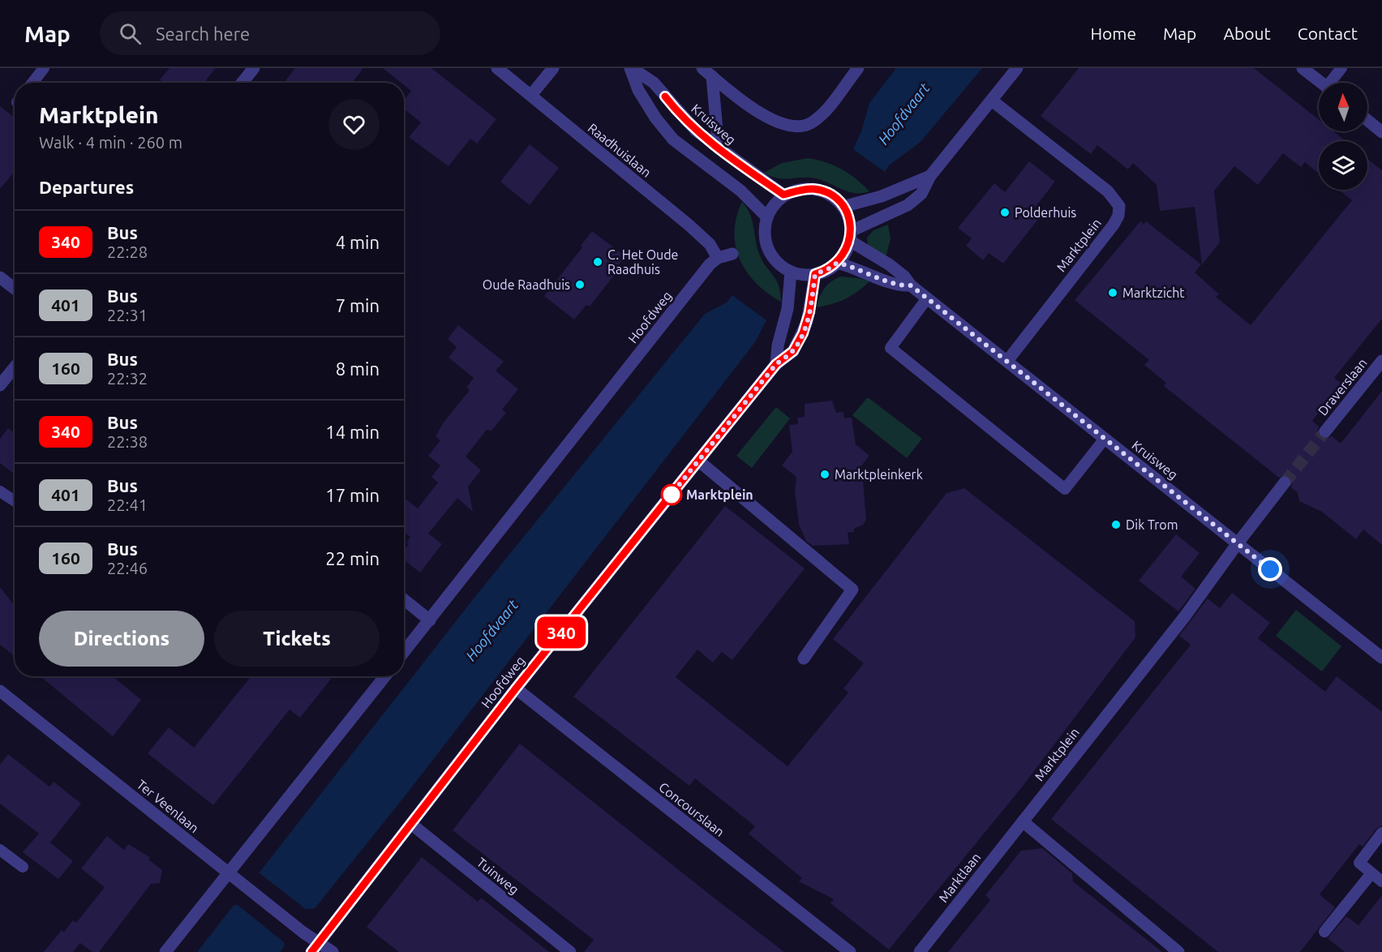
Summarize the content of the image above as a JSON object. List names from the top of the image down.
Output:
{
  "streets": {
    "street": [
      "Kruisweg",
      "Raadhuislaan",
      "Marktplein",
      "Hoofdweg",
      "Draverslaan",
      "Ter Veenlaan",
      "Concourslaan",
      "Tuinweg",
      "Marktlaan"
    ]
  },
  "crossings": [
    ["Kruisweg", "Marktplein"],
    ["Kruisweg", "Hoofdweg"],
    ["Raadhuislaan", "Hoofdweg"],
    ["Marktplein", "Marktlaan"],
    ["Hoofdweg", "Ter Veenlaan"],
    ["Hoofdweg", "Concourslaan"],
    ["Hoofdweg", "Tuinweg"]
  ],
  "water": ["Hoofdvaart"],
  "places": [
    "Polderhuis",
    "C. Het Oude Raadhuis",
    "Oude Raadhuis",
    "Marktzicht",
    "Marktpleinkerk",
    "Marktplein",
    "Dik Trom"
  ],
  "lines": ["bus line 340"],
  "north": "top",
  "page": {
    "header": "Map",
    "search": "Search here",
    "nav": [
      "Home",
      "Map",
      "About",
      "Contact"
    ],
    "on_map": "340",
    "heading": [
      ["Marktplein", "Walk · 4 min · 260 m"],
      "Departures"
    ],
    "list": [
      {
        "mark": "340",
        "name": "Bus",
        "note": "22:28",
        "value": "4 min"
      },
      {
        "mark": "401",
        "name": "Bus",
        "note": "22:31",
        "value": "7 min"
      },
      {
        "mark": "160",
        "name": "Bus",
        "note": "22:32",
        "value": "8 min"
      },
      {
        "mark": "340",
        "name": "Bus",
        "note": "22:38",
        "value": "14 min"
      },
      {
        "mark": "401",
        "name": "Bus",
        "note": "22:41",
        "value": "17 min"
      },
      {
        "mark": "160",
        "name": "Bus",
        "note": "22:46",
        "value": "22 min"
      }
    ],
    "buttons": ["Directions", "Tickets"]
  }
}
